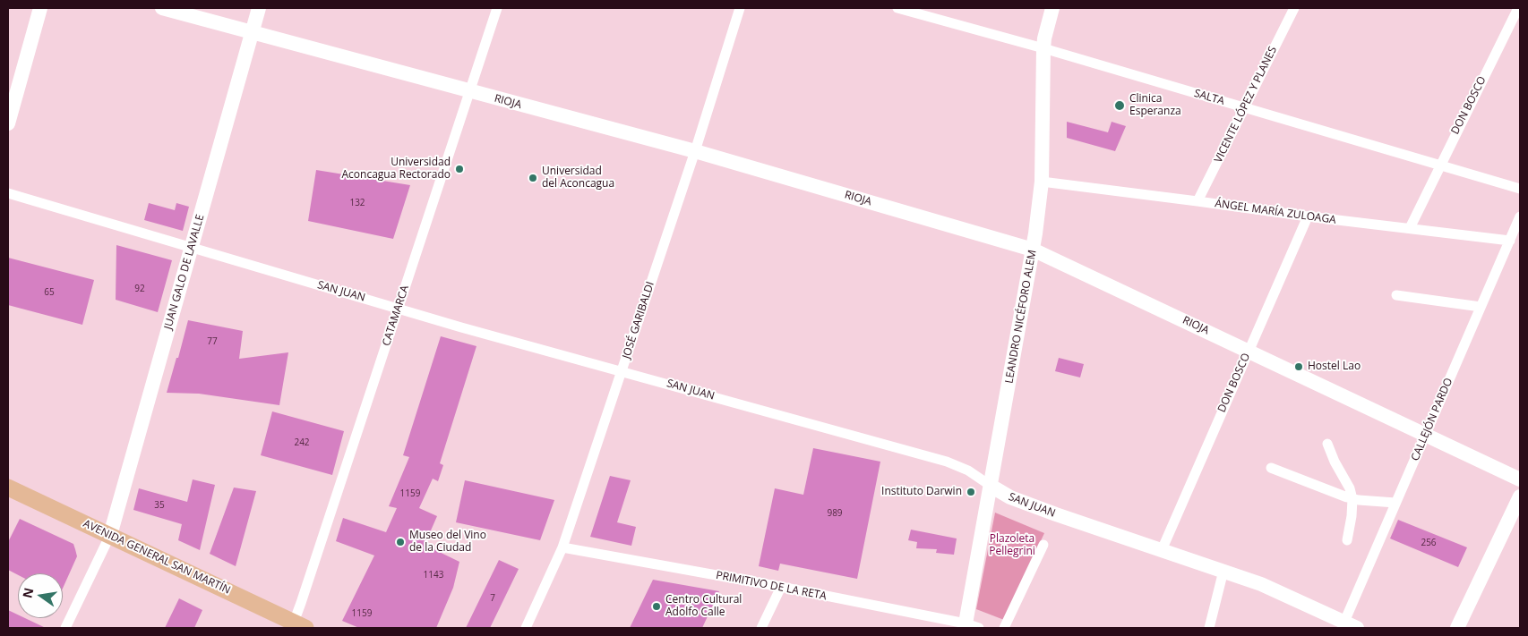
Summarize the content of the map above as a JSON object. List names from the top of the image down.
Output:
{
  "streets": {
    "main road": ["AVENIDA GENERAL SAN MARTÍN"],
    "street": [
      "SALTA",
      "RIOJA",
      "VICENTE LÓPEZ Y PLANES",
      "DON BOSCO",
      "ÁNGEL MARÍA ZULOAGA",
      "JUAN GALO DE LAVALLE",
      "SAN JUAN",
      "CATAMARCA",
      "LEANDRO NICÉFORO ALEM",
      "JOSÉ GARIBALDI",
      "CALLEJÓN PARDO",
      "PRIMITIVO DE LA RETA"
    ]
  },
  "crossings": [
    ["SALTA", "VICENTE LÓPEZ Y PLANES"],
    ["SALTA", "DON BOSCO"],
    ["SALTA", "LEANDRO NICÉFORO ALEM"],
    ["RIOJA", "DON BOSCO"],
    ["RIOJA", "JUAN GALO DE LAVALLE"],
    ["RIOJA", "CATAMARCA"],
    ["RIOJA", "LEANDRO NICÉFORO ALEM"],
    ["RIOJA", "JOSÉ GARIBALDI"],
    ["RIOJA", "CALLEJÓN PARDO"],
    ["VICENTE LÓPEZ Y PLANES", "ÁNGEL MARÍA ZULOAGA"],
    ["DON BOSCO", "ÁNGEL MARÍA ZULOAGA"],
    ["DON BOSCO", "SAN JUAN"],
    ["ÁNGEL MARÍA ZULOAGA", "LEANDRO NICÉFORO ALEM"],
    ["ÁNGEL MARÍA ZULOAGA", "CALLEJÓN PARDO"],
    ["JUAN GALO DE LAVALLE", "SAN JUAN"],
    ["JUAN GALO DE LAVALLE", "AVENIDA GENERAL SAN MARTÍN"],
    ["SAN JUAN", "CATAMARCA"],
    ["SAN JUAN", "LEANDRO NICÉFORO ALEM"],
    ["SAN JUAN", "JOSÉ GARIBALDI"],
    ["SAN JUAN", "CALLEJÓN PARDO"],
    ["CATAMARCA", "AVENIDA GENERAL SAN MARTÍN"],
    ["LEANDRO NICÉFORO ALEM", "PRIMITIVO DE LA RETA"],
    ["JOSÉ GARIBALDI", "PRIMITIVO DE LA RETA"]
  ],
  "parks": ["Plazoleta Pellegrini"],
  "places": [
    "Clinica Esperanza",
    "Universidad Aconcagua Rectorado",
    "Universidad del Aconcagua",
    "Hostel Lao",
    "Instituto Darwin",
    "Museo del Vino de la Ciudad",
    "Centro Cultural Adolfo Calle"
  ],
  "house_numbers": [
    "132",
    "92",
    "65",
    "77",
    "242",
    "1159",
    "35",
    "989",
    "256",
    "1143",
    "7",
    "1159"
  ],
  "north": "left"
}
